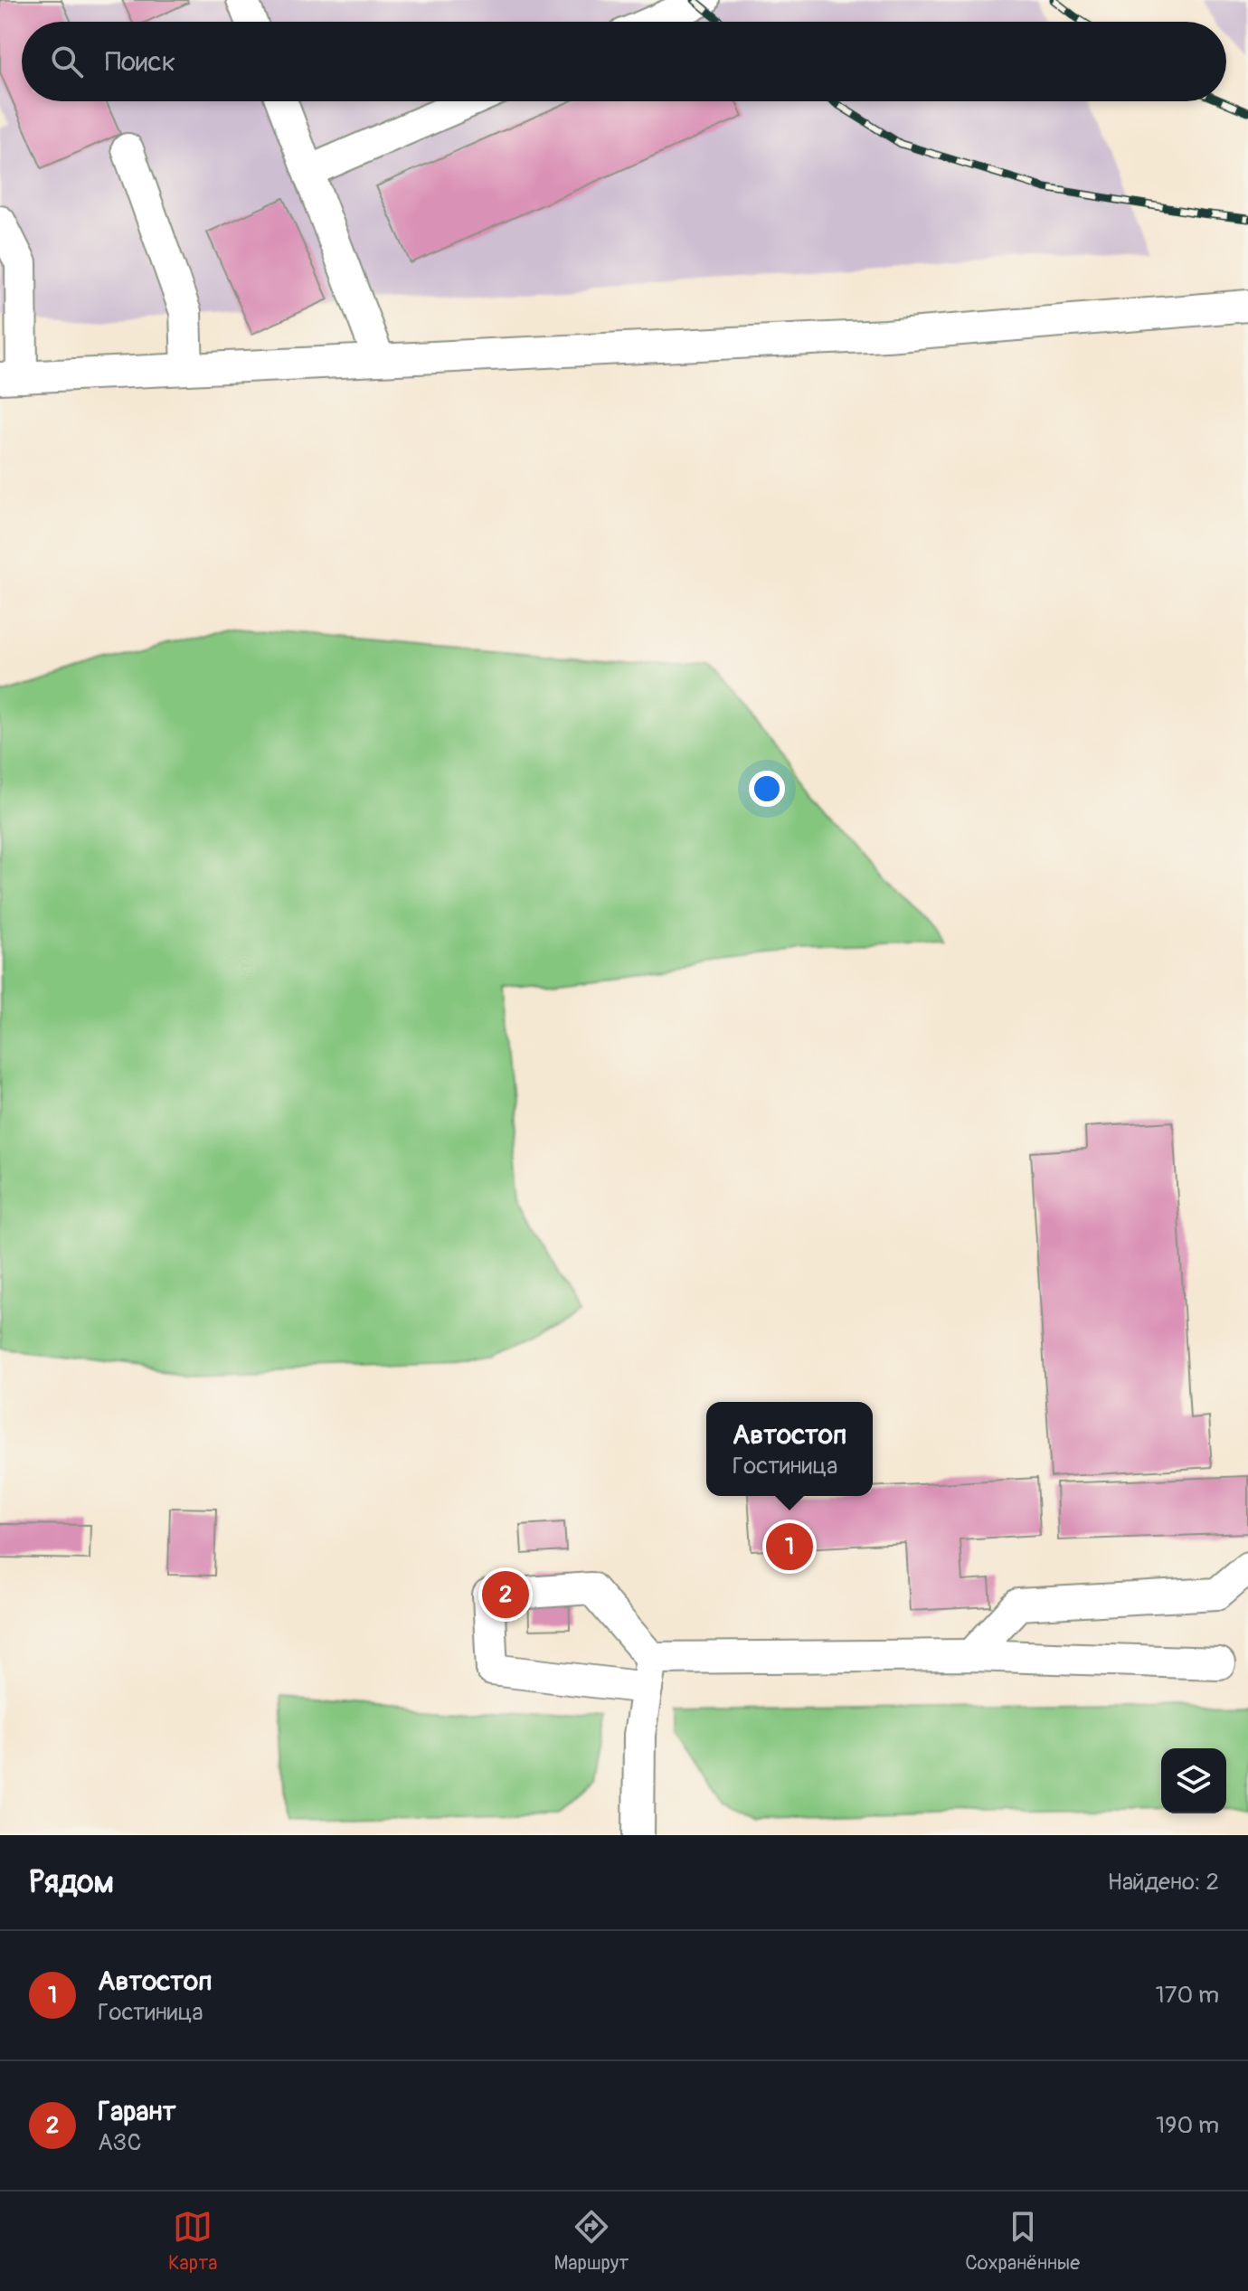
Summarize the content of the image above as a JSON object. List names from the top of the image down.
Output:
{
  "page": {
    "search": "Поиск",
    "popup": ["Автостоп", "Гостиница"],
    "pins": ["1", "2"],
    "heading": ["Рядом", "Найдено: 2"],
    "list": [
      {
        "mark": "1",
        "name": "Автостоп",
        "note": "Гостиница",
        "value": "170 m"
      },
      {
        "mark": "2",
        "name": "Гарант",
        "note": "АЗС",
        "value": "190 m"
      }
    ],
    "nav": ["Карта", "Маршрут", "Сохранённые"]
  }
}
